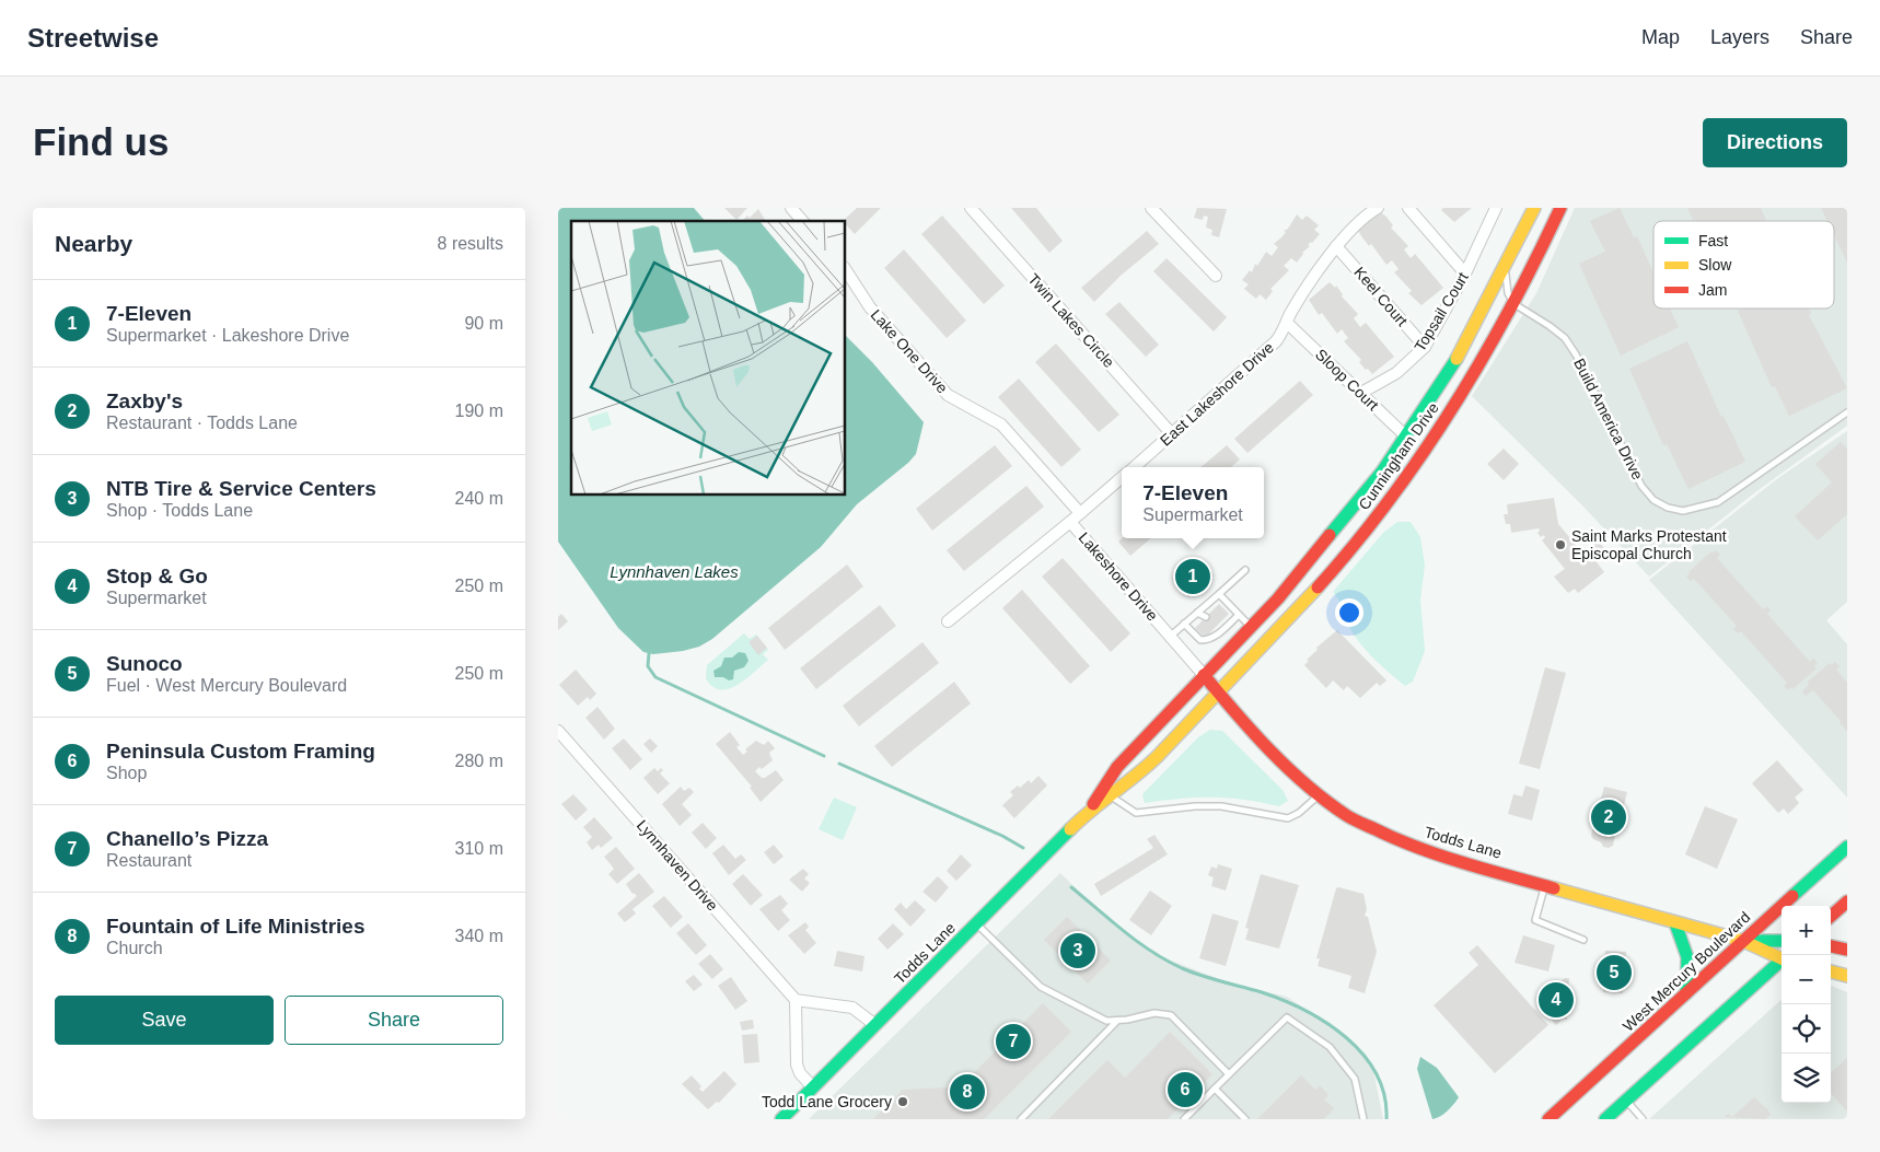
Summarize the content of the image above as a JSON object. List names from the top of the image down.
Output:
{
  "streets": {
    "main road": ["Cunningham Drive", "Todds Lane", "West Mercury Boulevard"],
    "street": [
      "Keel Court",
      "Topsail Court",
      "Twin Lakes Circle",
      "Lake One Drive",
      "Sloop Court",
      "East Lakeshore Drive",
      "Lakeshore Drive",
      "Lynnhaven Drive"
    ],
    "lane": ["Build America Drive"]
  },
  "crossings": [
    ["Keel Court", "Topsail Court"],
    ["Keel Court", "East Lakeshore Drive"],
    ["Topsail Court", "Sloop Court"],
    ["Twin Lakes Circle", "East Lakeshore Drive"],
    ["Sloop Court", "East Lakeshore Drive"],
    ["Sloop Court", "Cunningham Drive"],
    ["Build America Drive", "Cunningham Drive"],
    ["Cunningham Drive", "Lakeshore Drive"],
    ["Cunningham Drive", "Todds Lane"],
    ["Lakeshore Drive", "Todds Lane"],
    ["Todds Lane", "West Mercury Boulevard"]
  ],
  "water": ["Lynnhaven Lakes"],
  "places": ["Saint Marks Protestant Episcopal Church", "Todd Lane Grocery"],
  "legend": ["Fast", "Slow", "Jam"],
  "page": {
    "header": "Streetwise",
    "nav": ["Map", "Layers", "Share"],
    "buttons": [
      "Directions",
      ["Save", "Share"]
    ],
    "title": "Find us",
    "heading": ["Nearby", "8 results"],
    "list": [
      {
        "mark": "1",
        "name": "7-Eleven",
        "note": "Supermarket · Lakeshore Drive",
        "value": "90 m"
      },
      {
        "mark": "2",
        "name": "Zaxby's",
        "note": "Restaurant · Todds Lane",
        "value": "190 m"
      },
      {
        "mark": "3",
        "name": "NTB Tire & Service Centers",
        "note": "Shop · Todds Lane",
        "value": "240 m"
      },
      {
        "mark": "4",
        "name": "Stop & Go",
        "note": "Supermarket",
        "value": "250 m"
      },
      {
        "mark": "5",
        "name": "Sunoco",
        "note": "Fuel · West Mercury Boulevard",
        "value": "250 m"
      },
      {
        "mark": "6",
        "name": "Peninsula Custom Framing",
        "note": "Shop",
        "value": "280 m"
      },
      {
        "mark": "7",
        "name": "Chanello’s Pizza",
        "note": "Restaurant",
        "value": "310 m"
      },
      {
        "mark": "8",
        "name": "Fountain of Life Ministries",
        "note": "Church",
        "value": "340 m"
      }
    ],
    "popup": ["7-Eleven", "Supermarket"],
    "pins": [
      "1",
      "2",
      "3",
      "5",
      "4",
      "7",
      "6",
      "8"
    ],
    "map_buttons": ["+", "−"]
  }
}
